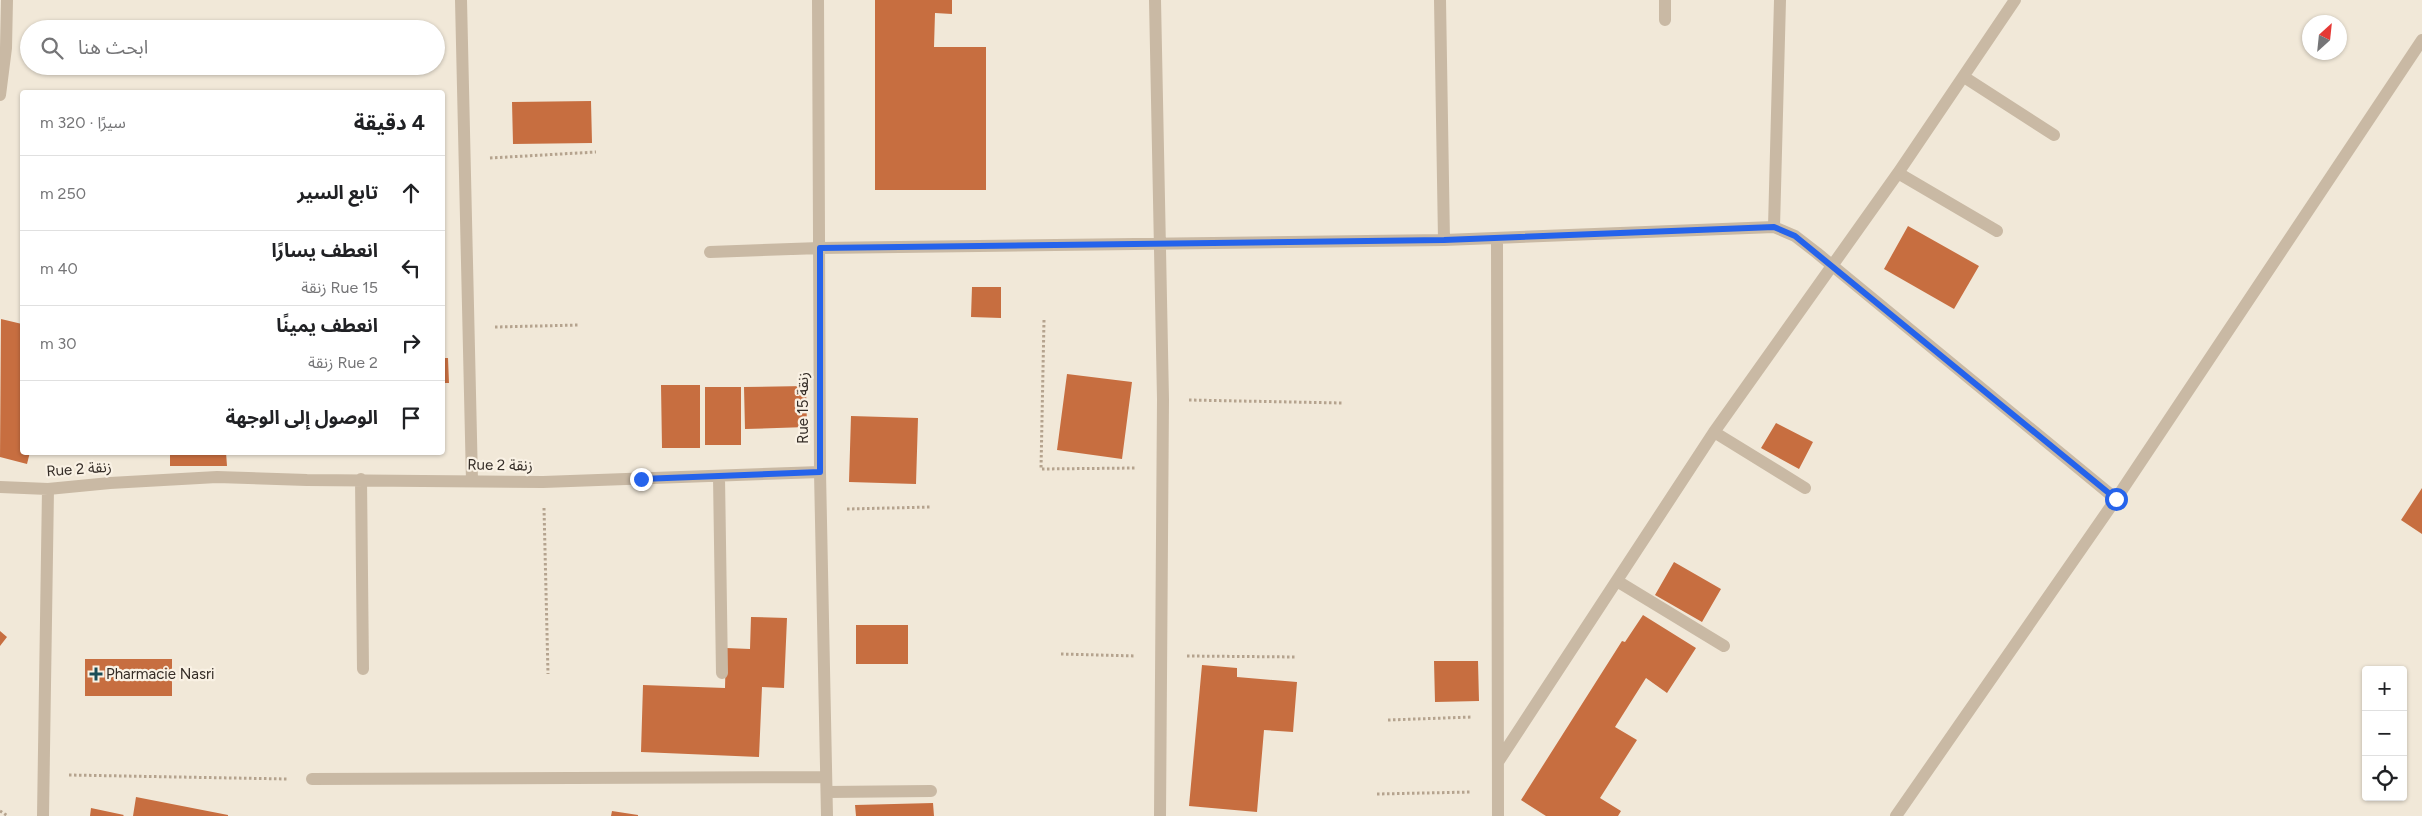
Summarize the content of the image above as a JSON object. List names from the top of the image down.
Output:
{
  "streets": {
    "street": ["Rue 15 زنقة", "Rue 2 زنقة"]
  },
  "crossings": [
    ["Rue 15 زنقة", "Rue 2 زنقة"]
  ],
  "places": {
    "health": ["Pharmacie Nasri"]
  },
  "north": "top right",
  "page": {
    "search": "ابحث هنا",
    "heading": ["4 دقيقة", "سيرًا · 320 m"],
    "list": [
      ["تابع السير", "250 m"],
      ["انعطف يسارًا", "Rue 15 زنقة", "40 m"],
      ["انعطف يمينًا", "Rue 2 زنقة", "30 m"],
      "الوصول إلى الوجهة"
    ],
    "map_buttons": ["+", "−"]
  }
}
